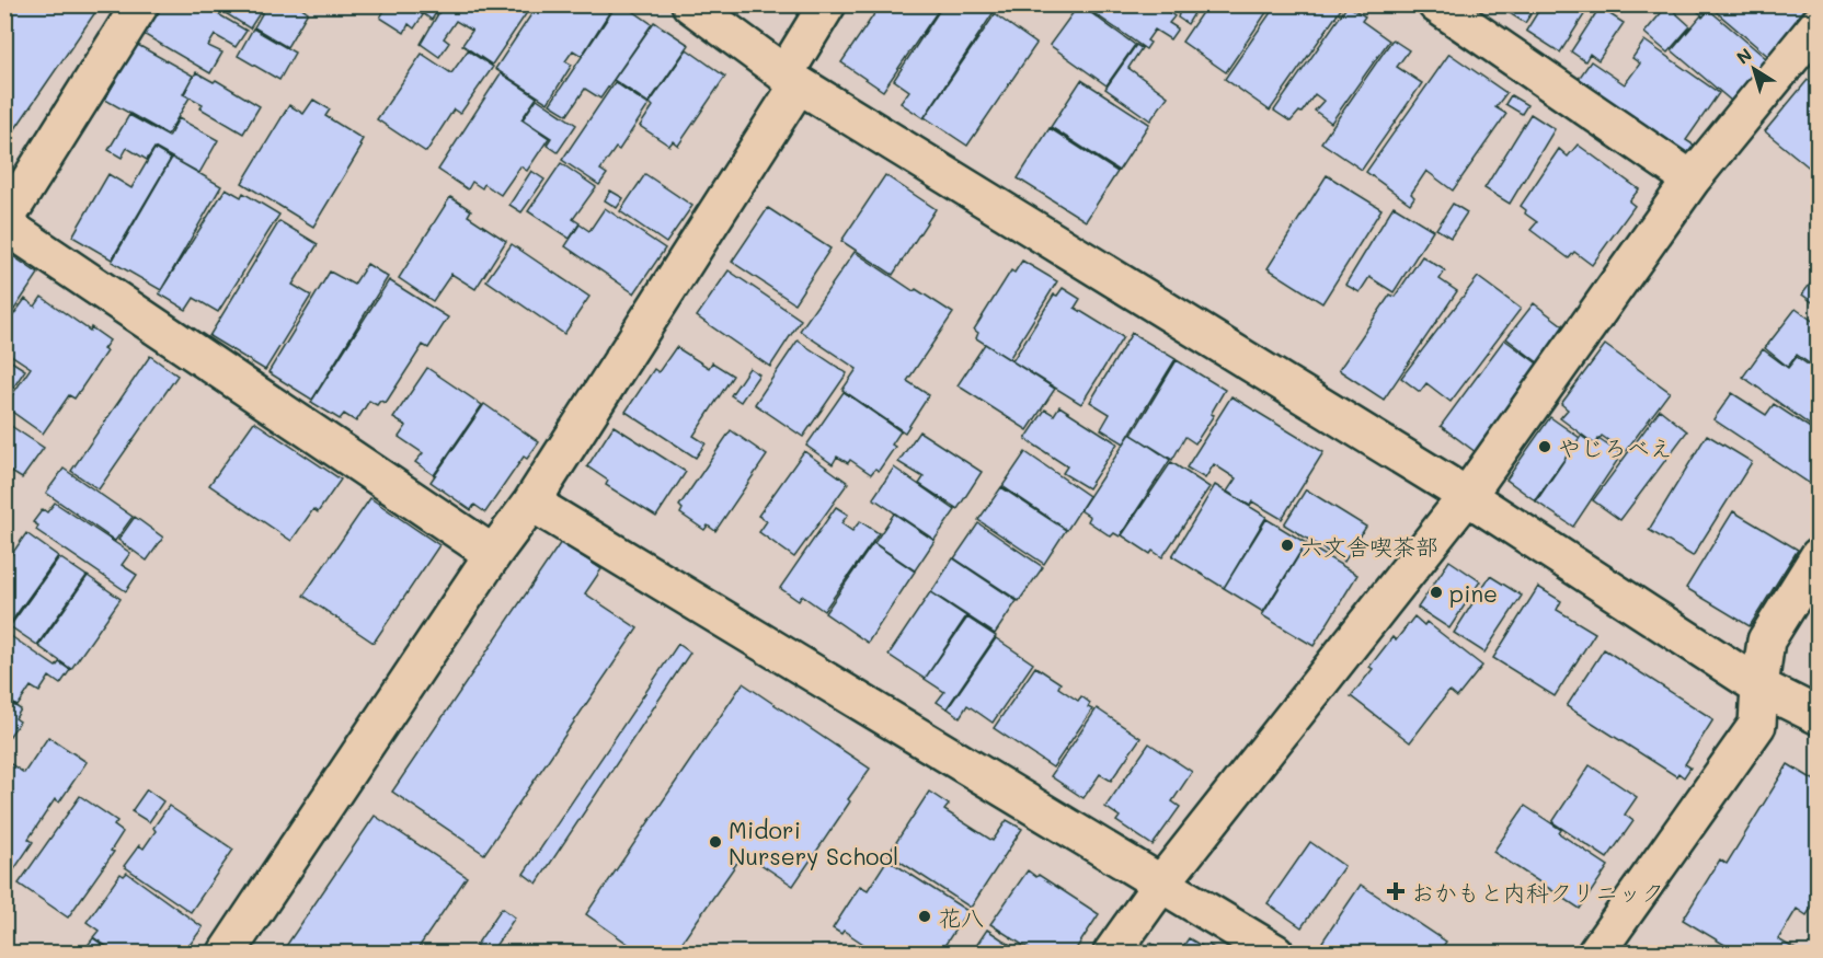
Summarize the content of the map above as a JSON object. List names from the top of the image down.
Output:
{
  "places": {
    "other": [
      "やじろべえ",
      "六文舎喫茶部",
      "pine",
      "Midori Nursery School",
      "花八"
    ],
    "health": ["おかもと内科クリニック"]
  },
  "north": "top left"
}
